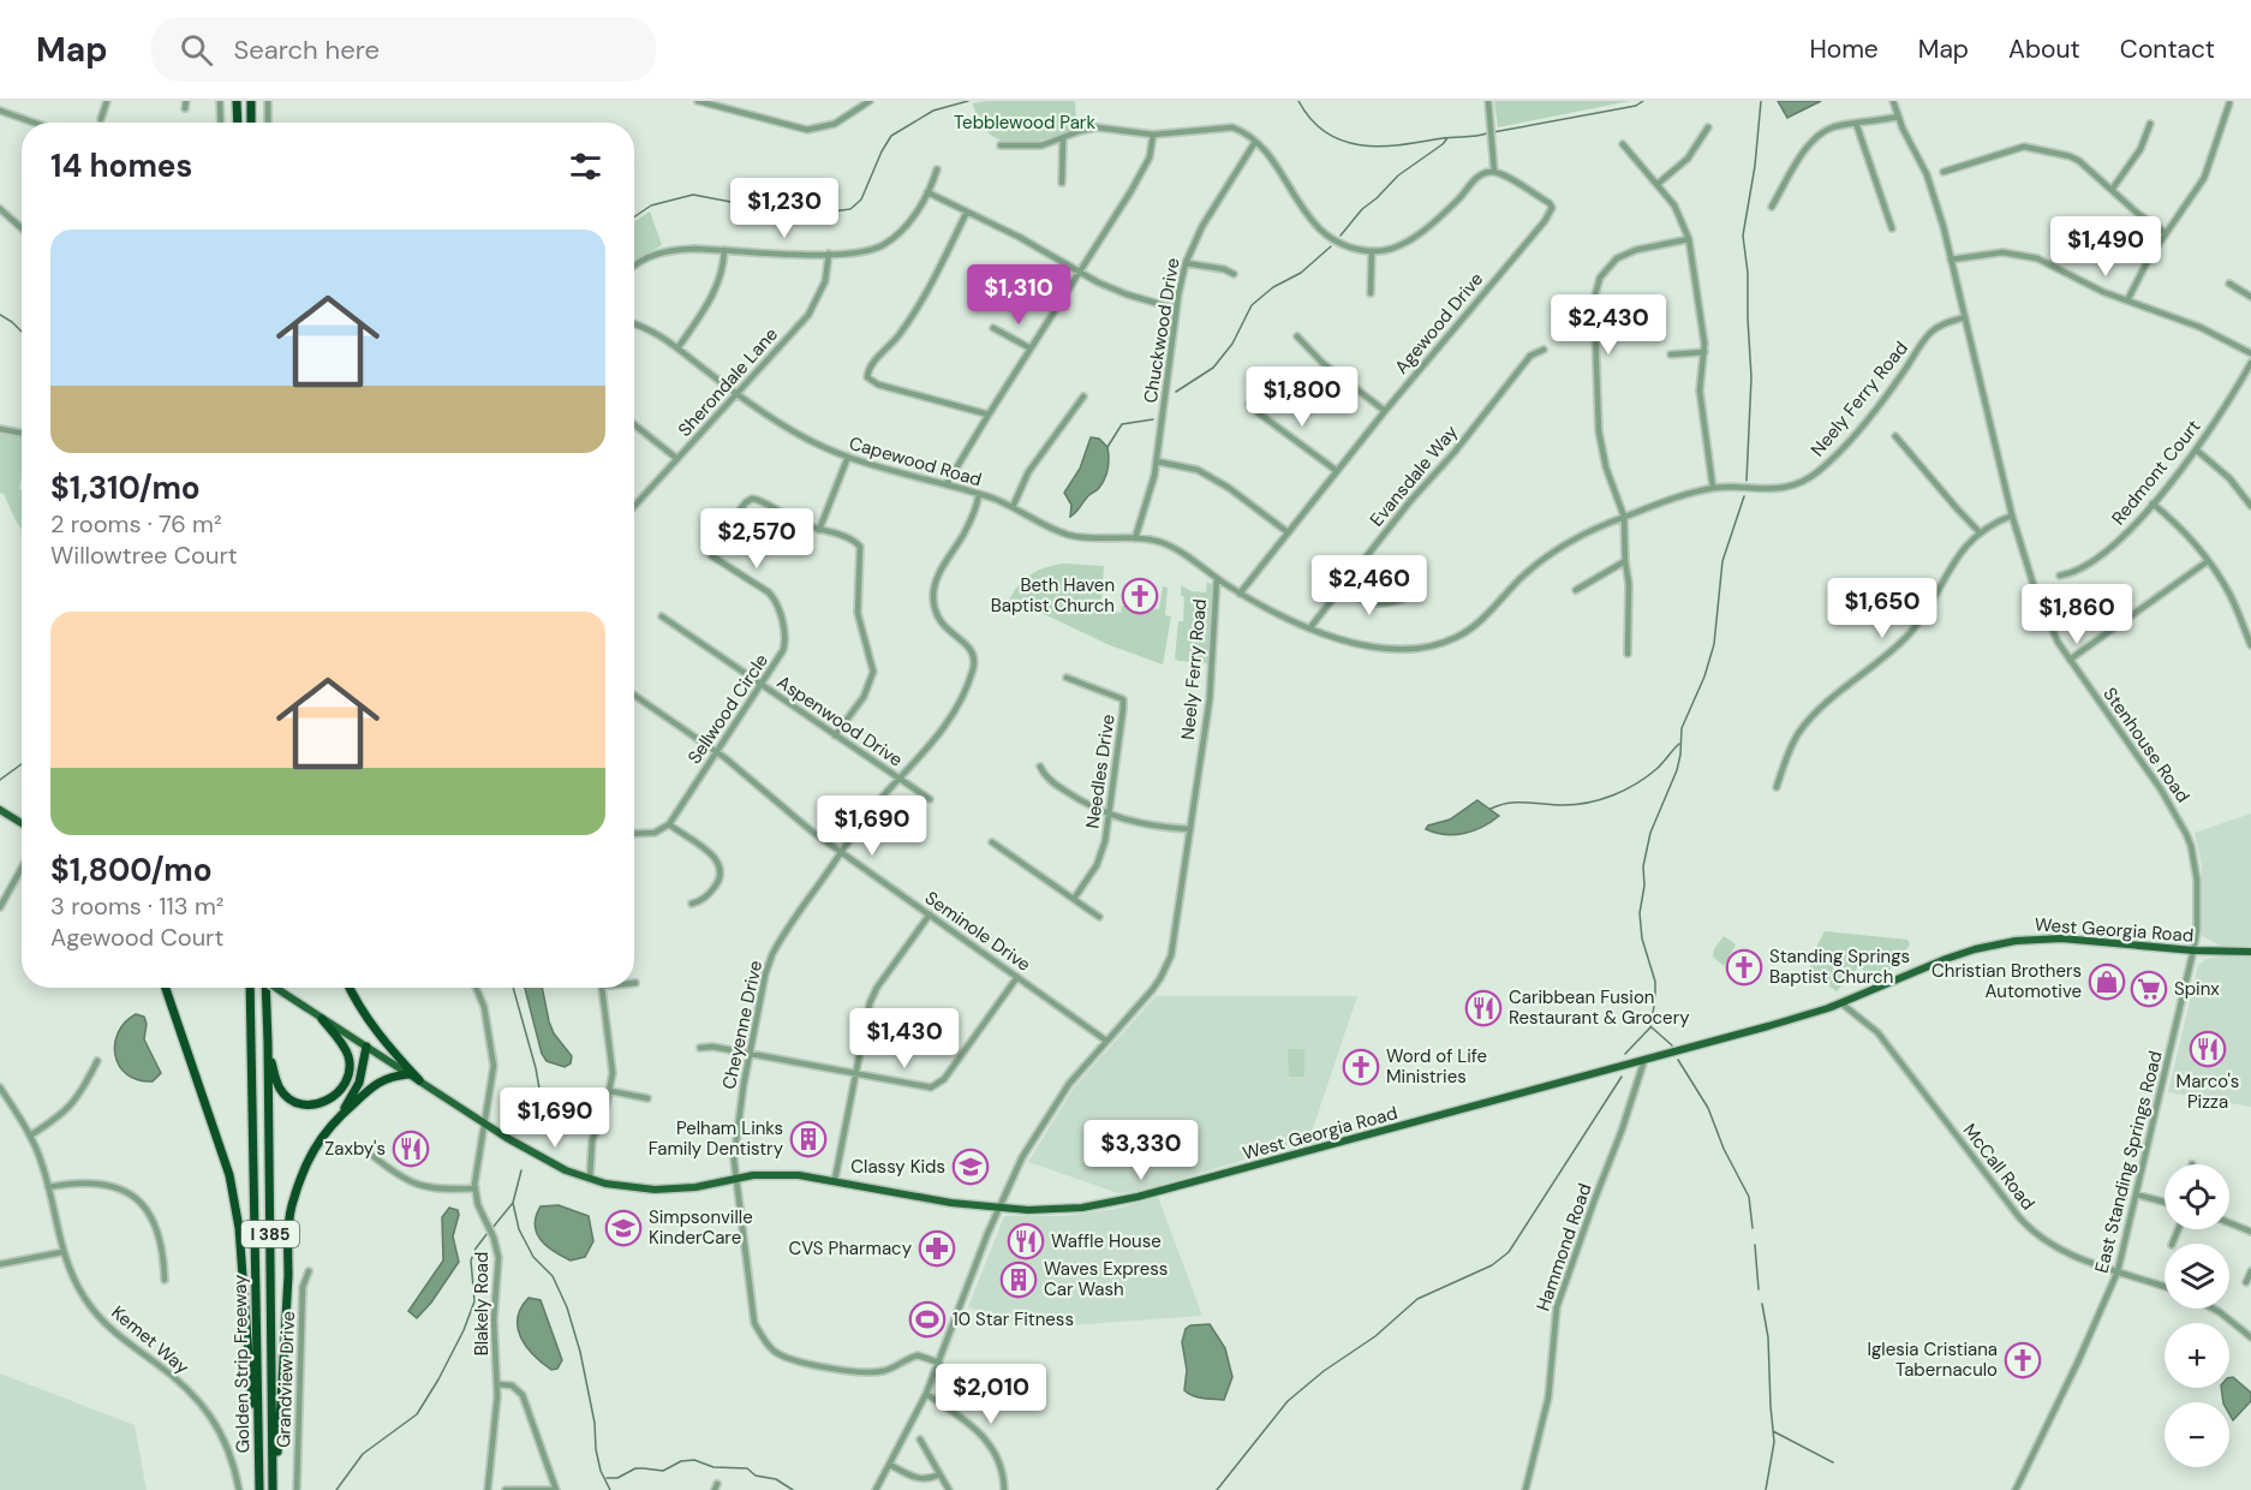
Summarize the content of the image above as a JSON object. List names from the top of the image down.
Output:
{
  "streets": {
    "highway": ["I 385", "Golden Strip Freeway"],
    "main road": ["West Georgia Road"],
    "street": [
      "Agewood Drive",
      "Chuckwood Drive",
      "Sherondale Lane",
      "Neely Ferry Road",
      "Capewood Road",
      "Redmont Court",
      "Evansdale Way",
      "Sellwood Circle",
      "Aspenwood Drive",
      "Stenhouse Road",
      "Needles Drive",
      "Seminole Drive",
      "Cheyenne Drive",
      "East Standing Springs Road",
      "McCall Road",
      "Hammond Road",
      "Blakely Road",
      "Kemet Way",
      "Grandview Drive"
    ]
  },
  "crossings": [
    ["Agewood Drive", "Neely Ferry Road"],
    ["Chuckwood Drive", "Capewood Road"],
    ["Sherondale Lane", "Capewood Road"],
    ["Neely Ferry Road", "Capewood Road"],
    ["Neely Ferry Road", "Evansdale Way"],
    ["Neely Ferry Road", "Stenhouse Road"],
    ["Neely Ferry Road", "West Georgia Road"],
    ["Neely Ferry Road", "Seminole Drive"],
    ["Neely Ferry Road", "Cheyenne Drive"],
    ["Capewood Road", "Cheyenne Drive"],
    ["Sellwood Circle", "Aspenwood Drive"],
    ["Sellwood Circle", "Seminole Drive"],
    ["Aspenwood Drive", "Cheyenne Drive"],
    ["Stenhouse Road", "West Georgia Road"],
    ["Stenhouse Road", "East Standing Springs Road"],
    ["West Georgia Road", "Cheyenne Drive"],
    ["West Georgia Road", "East Standing Springs Road"],
    ["West Georgia Road", "McCall Road"],
    ["West Georgia Road", "Hammond Road"],
    ["West Georgia Road", "Blakely Road"],
    ["Seminole Drive", "Cheyenne Drive"],
    ["East Standing Springs Road", "McCall Road"]
  ],
  "parks": ["Tebblewood Park"],
  "places": {
    "church": [
      "Beth Haven Baptist Church",
      "Standing Springs Baptist Church",
      "Word of Life Ministries",
      "Iglesia Cristiana Tabernaculo"
    ],
    "shop": ["Christian Brothers Automotive"],
    "supermarket": ["Spinx"],
    "restaurant": [
      "Caribbean Fusion Restaurant & Grocery",
      "Marco's Pizza",
      "Zaxby's",
      "Waffle House"
    ],
    "building": ["Pelham Links Family Dentistry", "Waves Express Car Wash"],
    "school or university": ["Classy Kids", "Simpsonville KinderCare"],
    "pharmacy": ["CVS Pharmacy"],
    "sports": ["10 Star Fitness"]
  },
  "page": {
    "header": "Map",
    "search": "Search here",
    "nav": [
      "Home",
      "Map",
      "About",
      "Contact"
    ],
    "heading": "14 homes",
    "price": [
      "$1,230",
      "$1,490",
      "$1,310",
      "$2,430",
      "$1,800",
      "$2,570",
      "$2,460",
      "$1,650",
      "$1,860",
      "$1,690",
      "$1,430",
      "$1,690",
      "$3,330",
      "$2,010"
    ],
    "list": [
      {
        "name": "$1,310/mo",
        "note": "2 rooms · 76 m² · Willowtree Court"
      },
      {
        "name": "$1,800/mo",
        "note": "3 rooms · 113 m² · Agewood Court"
      }
    ],
    "map_buttons": ["+", "−"]
  }
}
